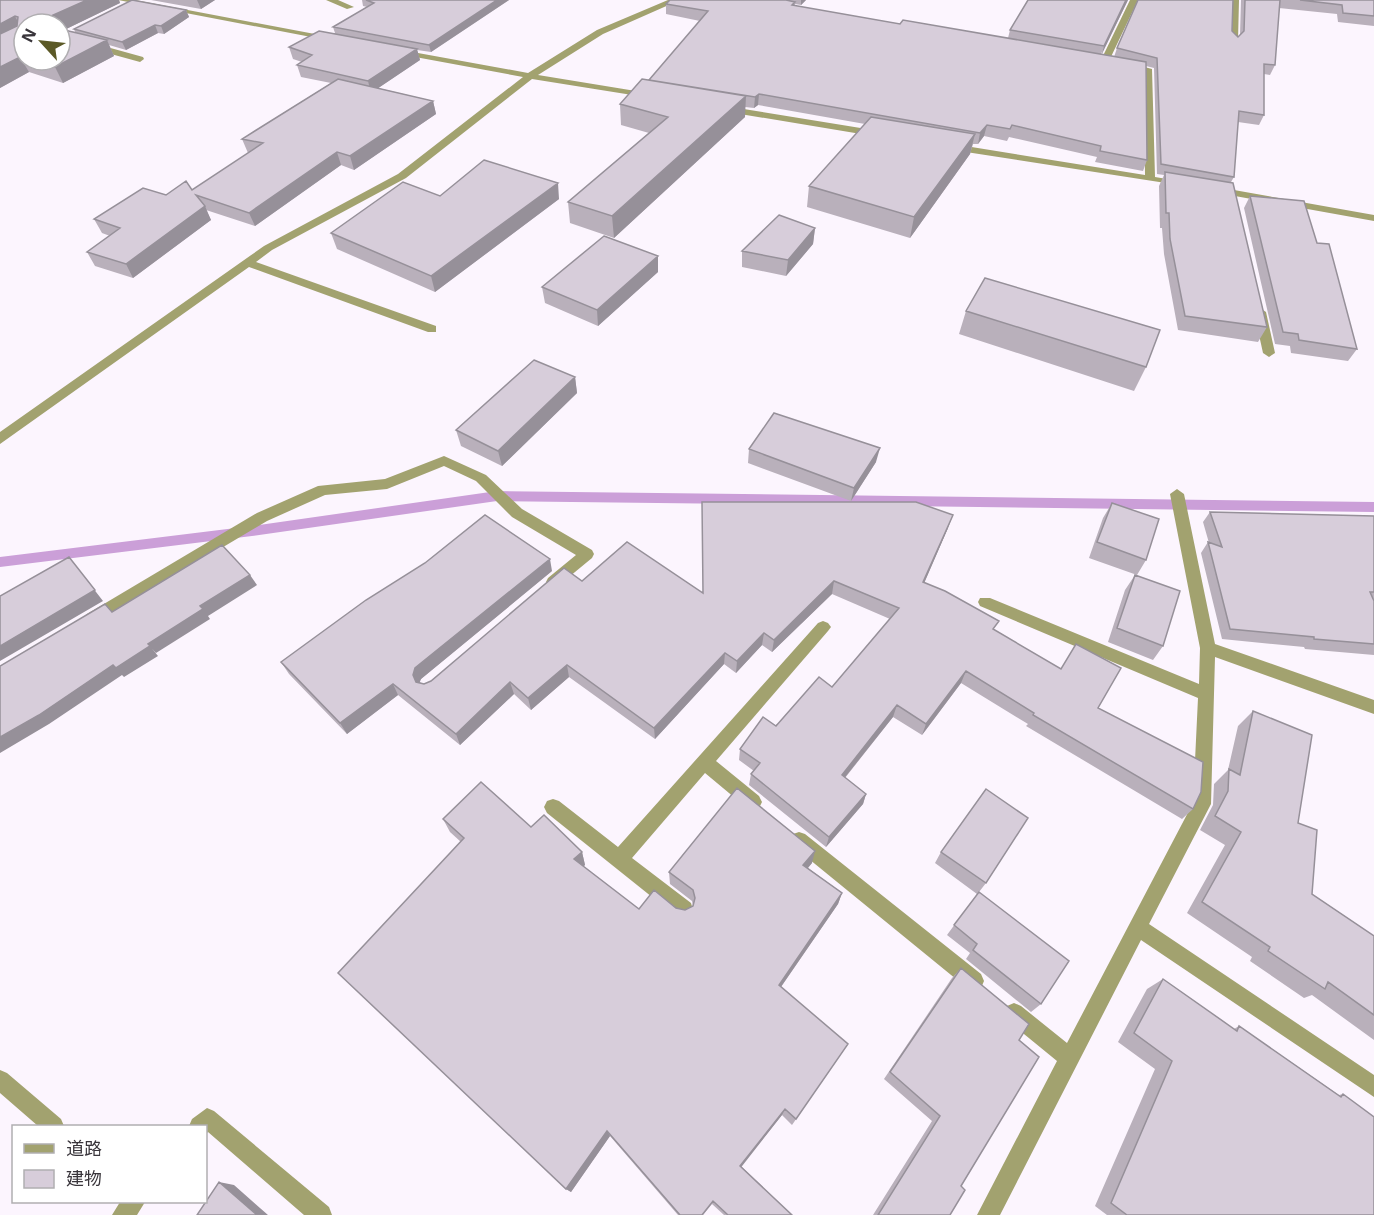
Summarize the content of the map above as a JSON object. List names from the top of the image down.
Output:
{
  "legend": ["道路", "建物"],
  "north": "top left"
}
